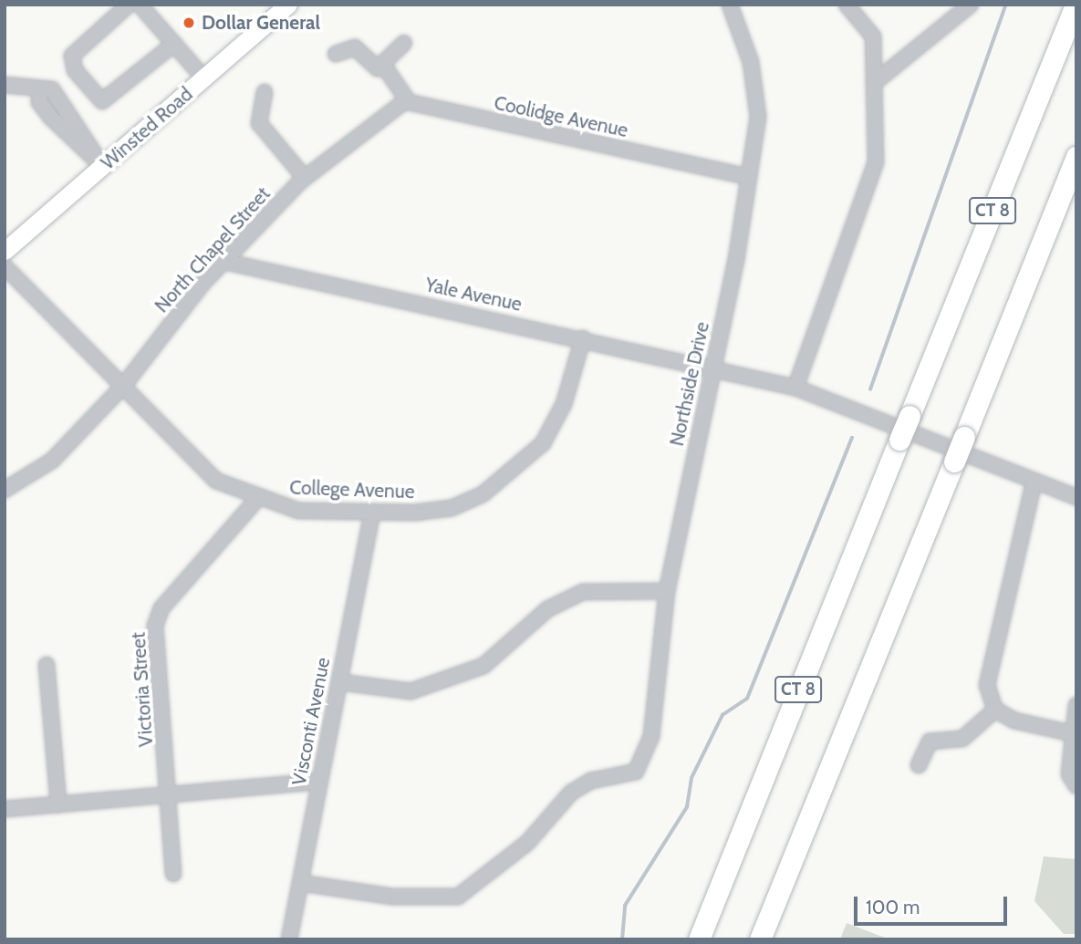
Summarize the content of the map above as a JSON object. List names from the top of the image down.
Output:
{
  "streets": {
    "highway": ["CT 8"],
    "main road": ["Winsted Road"],
    "street": [
      "Coolidge Avenue",
      "North Chapel Street",
      "Yale Avenue",
      "Northside Drive",
      "College Avenue",
      "Victoria Street",
      "Visconti Avenue"
    ]
  },
  "crossings": [
    ["Coolidge Avenue", "North Chapel Street"],
    ["Coolidge Avenue", "Northside Drive"],
    ["North Chapel Street", "Yale Avenue"],
    ["North Chapel Street", "College Avenue"],
    ["Yale Avenue", "Northside Drive"],
    ["Yale Avenue", "College Avenue"],
    ["Northside Drive", "Visconti Avenue"],
    ["College Avenue", "Victoria Street"],
    ["College Avenue", "Visconti Avenue"]
  ],
  "places": ["Dollar General"],
  "scale_bar": "100 m"
}
